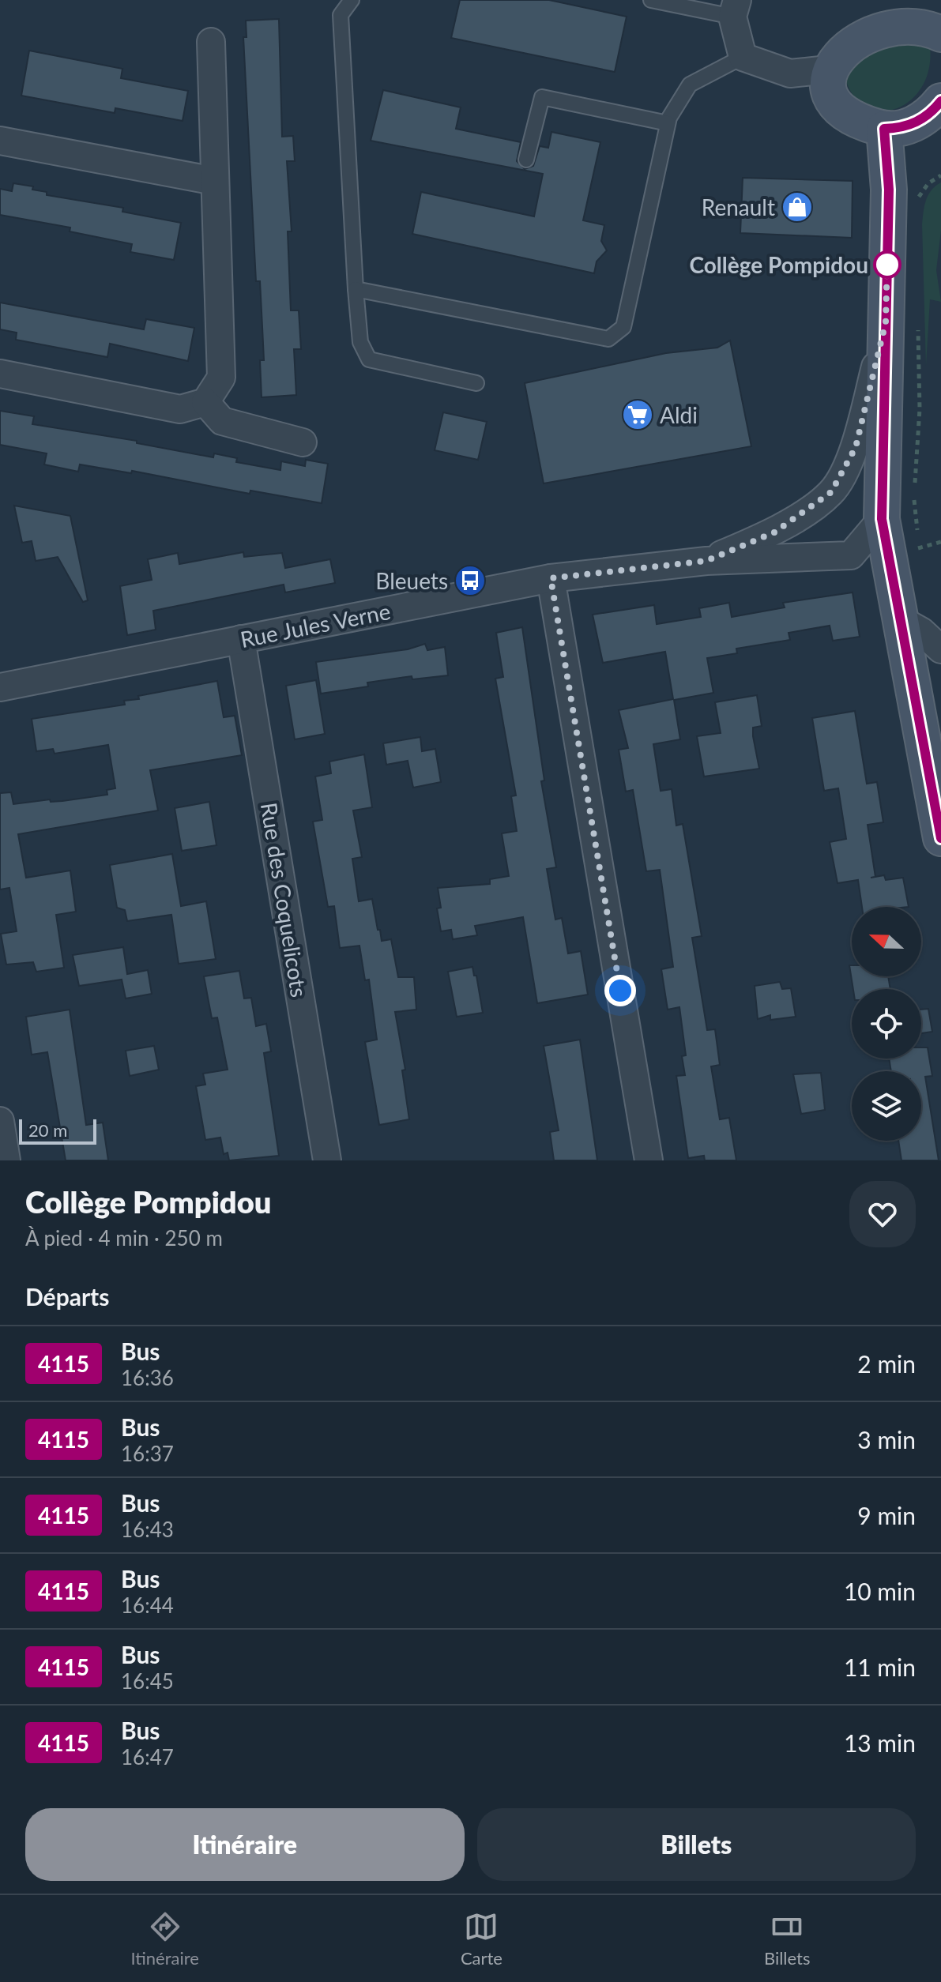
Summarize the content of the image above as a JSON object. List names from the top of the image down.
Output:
{
  "streets": {
    "street": ["Rue Jules Verne", "Rue des Coquelicots"]
  },
  "crossings": [
    ["Rue Jules Verne", "Rue des Coquelicots"]
  ],
  "places": {
    "shop": ["Renault"],
    "other": ["Collège Pompidou"],
    "supermarket": ["Aldi"],
    "bus stop": ["Bleuets"]
  },
  "lines": ["bus line 4115"],
  "scale_bar": "20 m",
  "north": "left",
  "page": {
    "scale": "20 m",
    "heading": [
      ["Collège Pompidou", "À pied · 4 min · 250 m"],
      "Départs"
    ],
    "list": [
      {
        "mark": "4115",
        "name": "Bus",
        "note": "16:36",
        "value": "2 min"
      },
      {
        "mark": "4115",
        "name": "Bus",
        "note": "16:37",
        "value": "3 min"
      },
      {
        "mark": "4115",
        "name": "Bus",
        "note": "16:43",
        "value": "9 min"
      },
      {
        "mark": "4115",
        "name": "Bus",
        "note": "16:44",
        "value": "10 min"
      },
      {
        "mark": "4115",
        "name": "Bus",
        "note": "16:45",
        "value": "11 min"
      },
      {
        "mark": "4115",
        "name": "Bus",
        "note": "16:47",
        "value": "13 min"
      }
    ],
    "buttons": ["Itinéraire", "Billets"],
    "tabs": ["Itinéraire", "Carte", "Billets"]
  }
}
